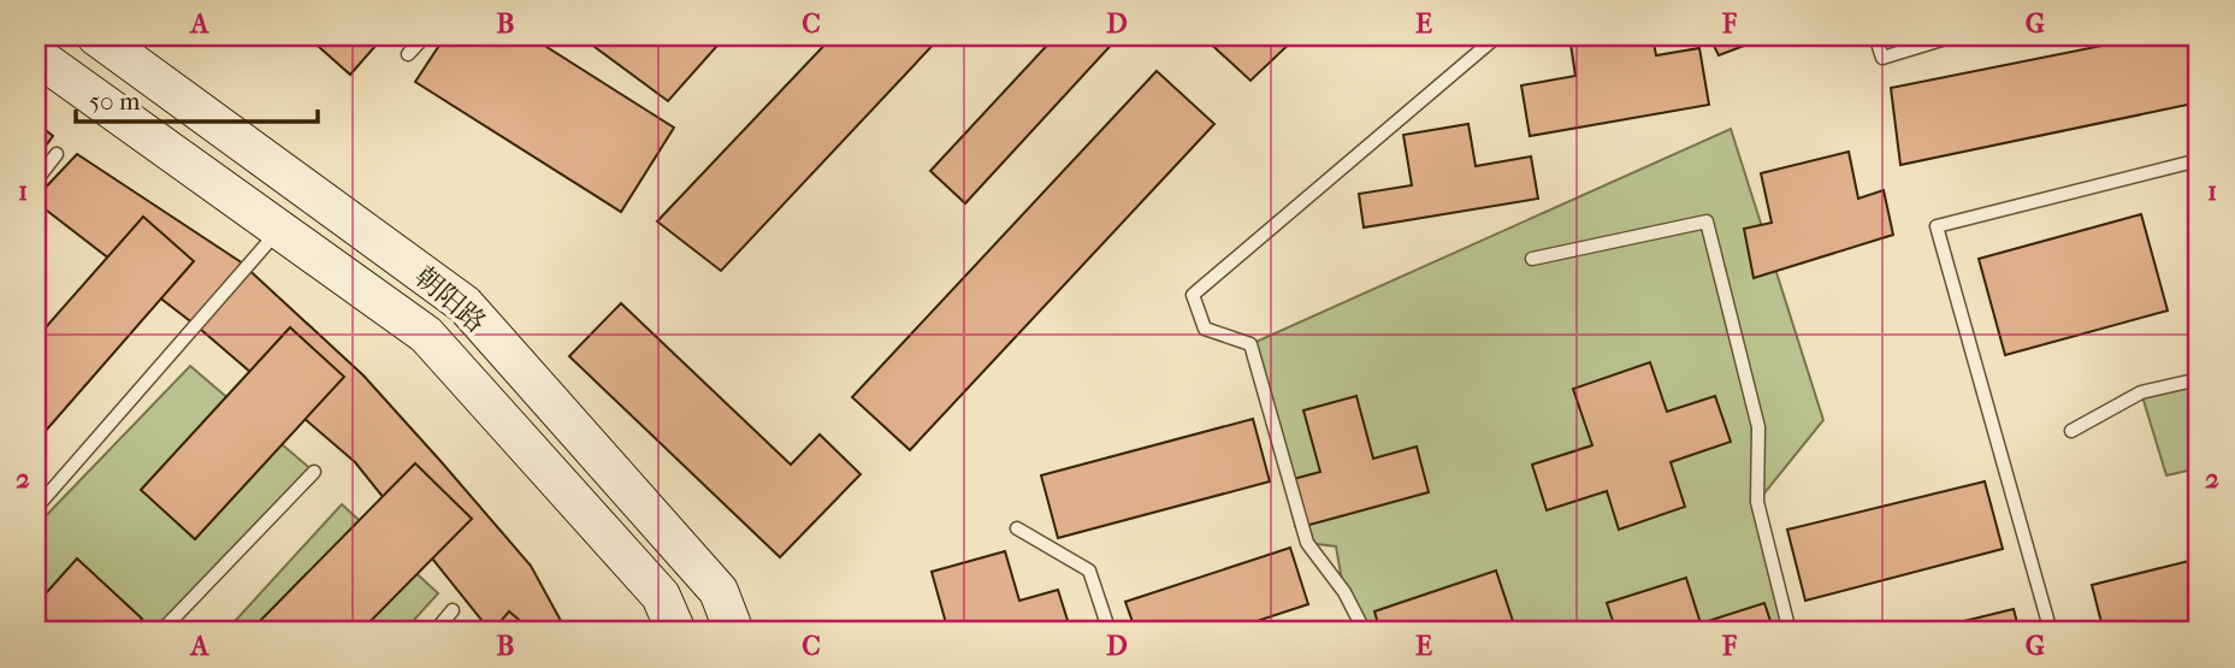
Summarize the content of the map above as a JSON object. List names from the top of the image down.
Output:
{
  "streets": {
    "main road": ["朝阳路"]
  },
  "scale_bar": "50 m",
  "grid": {
    "columns": [
      "A",
      "B",
      "C",
      "D",
      "E",
      "F",
      "G"
    ],
    "rows": ["1", "2"]
  }
}
